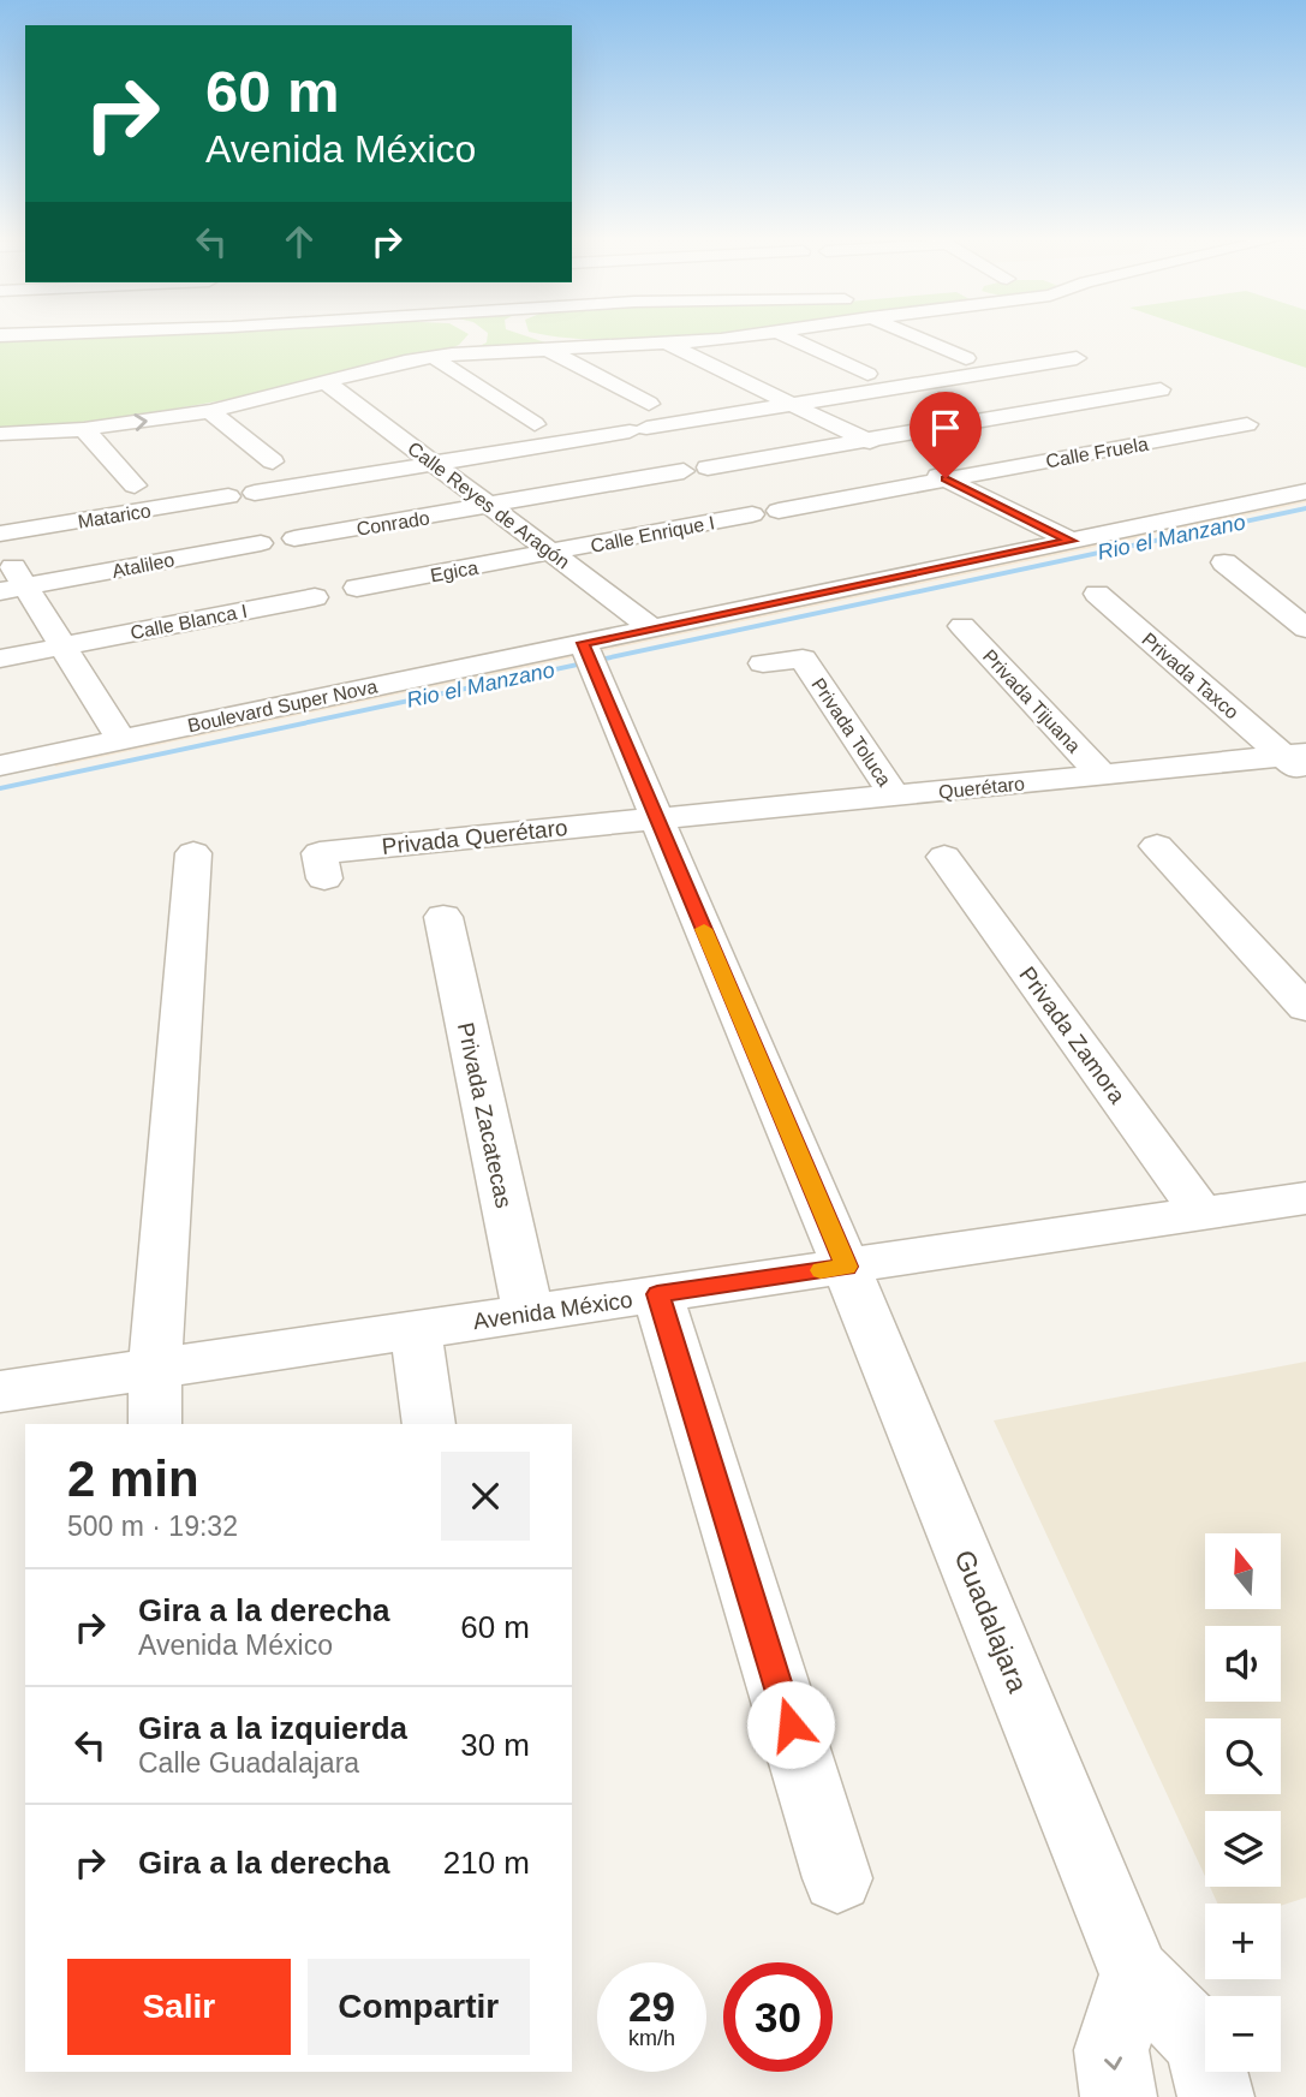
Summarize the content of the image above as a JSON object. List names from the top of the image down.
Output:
{
  "streets": {
    "street": [
      "Calle Fruela",
      "Calle Reyes de Aragón",
      "Matarico",
      "Conrado",
      "Calle Enrique I",
      "Atalileo",
      "Egica",
      "Calle Blanca I",
      "Privada Taxco",
      "Privada Tijuana",
      "Boulevard Super Nova",
      "Privada Toluca",
      "Querétaro",
      "Privada Querétaro",
      "Privada Zamora",
      "Privada Zacatecas",
      "Avenida México",
      "Guadalajara"
    ]
  },
  "crossings": [
    ["Calle Reyes de Aragón", "Conrado"],
    ["Calle Reyes de Aragón", "Calle Enrique I"],
    ["Calle Reyes de Aragón", "Egica"],
    ["Calle Reyes de Aragón", "Boulevard Super Nova"],
    ["Calle Enrique I", "Egica"],
    ["Privada Taxco", "Querétaro"],
    ["Privada Tijuana", "Querétaro"],
    ["Boulevard Super Nova", "Guadalajara"],
    ["Privada Toluca", "Querétaro"],
    ["Querétaro", "Privada Querétaro"],
    ["Querétaro", "Guadalajara"],
    ["Privada Querétaro", "Guadalajara"],
    ["Privada Zamora", "Avenida México"],
    ["Privada Zacatecas", "Avenida México"],
    ["Avenida México", "Guadalajara"]
  ],
  "water": ["Rio el Manzano"],
  "north": "top",
  "page": {
    "turn": ["60 m", "Avenida México"],
    "heading": ["2 min", "500 m · 19:32"],
    "map_buttons": ["+", "−"],
    "list": [
      {
        "name": "Gira a la derecha",
        "note": "Avenida México",
        "value": "60 m"
      },
      {
        "name": "Gira a la izquierda",
        "note": "Calle Guadalajara",
        "value": "30 m"
      },
      {
        "name": "Gira a la derecha",
        "value": "210 m"
      }
    ],
    "buttons": ["Salir", "Compartir"],
    "speed": "29 km/h",
    "limit": "30"
  }
}
